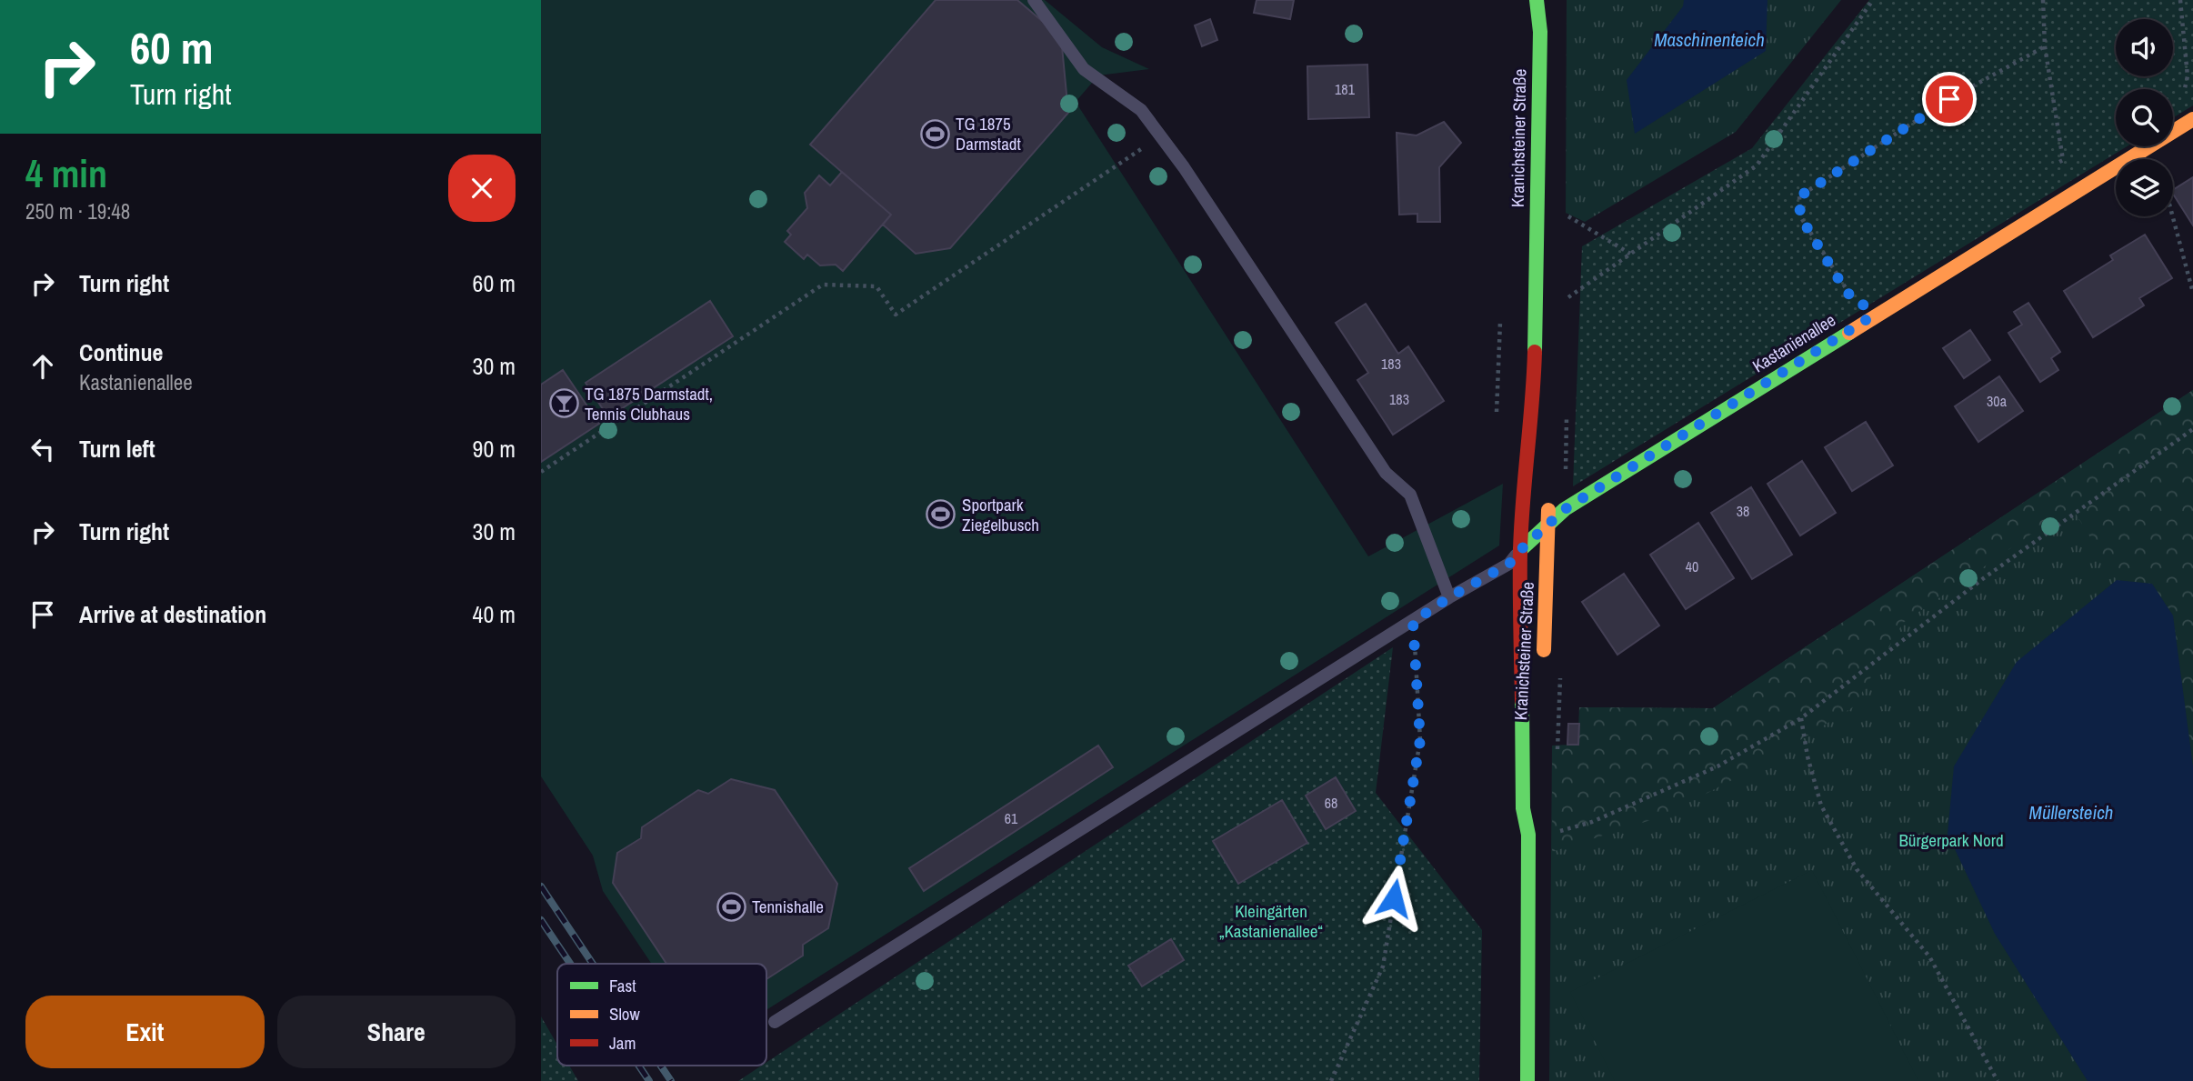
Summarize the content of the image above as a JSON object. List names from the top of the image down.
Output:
{
  "streets": {
    "main road": ["Kranichsteiner Straße", "Kastanienallee"]
  },
  "crossings": [
    ["Kranichsteiner Straße", "Kastanienallee"]
  ],
  "water": ["Maschinenteich", "Müllersteich"],
  "parks": ["Bürgerpark Nord", "Kleingärten „Kastanienallee“"],
  "places": {
    "sports": ["TG 1875 Darmstadt", "Sportpark Ziegelbusch", "Tennishalle"],
    "bar": ["TG 1875 Darmstadt, Tennis Clubhaus"]
  },
  "house_numbers": [
    "181",
    "183",
    "183",
    "30a",
    "38",
    "40",
    "68",
    "61"
  ],
  "legend": ["Fast", "Slow", "Jam"],
  "page": {
    "turn": ["60 m", "Turn right"],
    "heading": ["4 min", "250 m · 19:48"],
    "list": [
      {
        "name": "Turn right",
        "value": "60 m"
      },
      {
        "name": "Continue",
        "note": "Kastanienallee",
        "value": "30 m"
      },
      {
        "name": "Turn left",
        "value": "90 m"
      },
      {
        "name": "Turn right",
        "value": "30 m"
      },
      {
        "name": "Arrive at destination",
        "value": "40 m"
      }
    ],
    "buttons": ["Exit", "Share"]
  }
}
